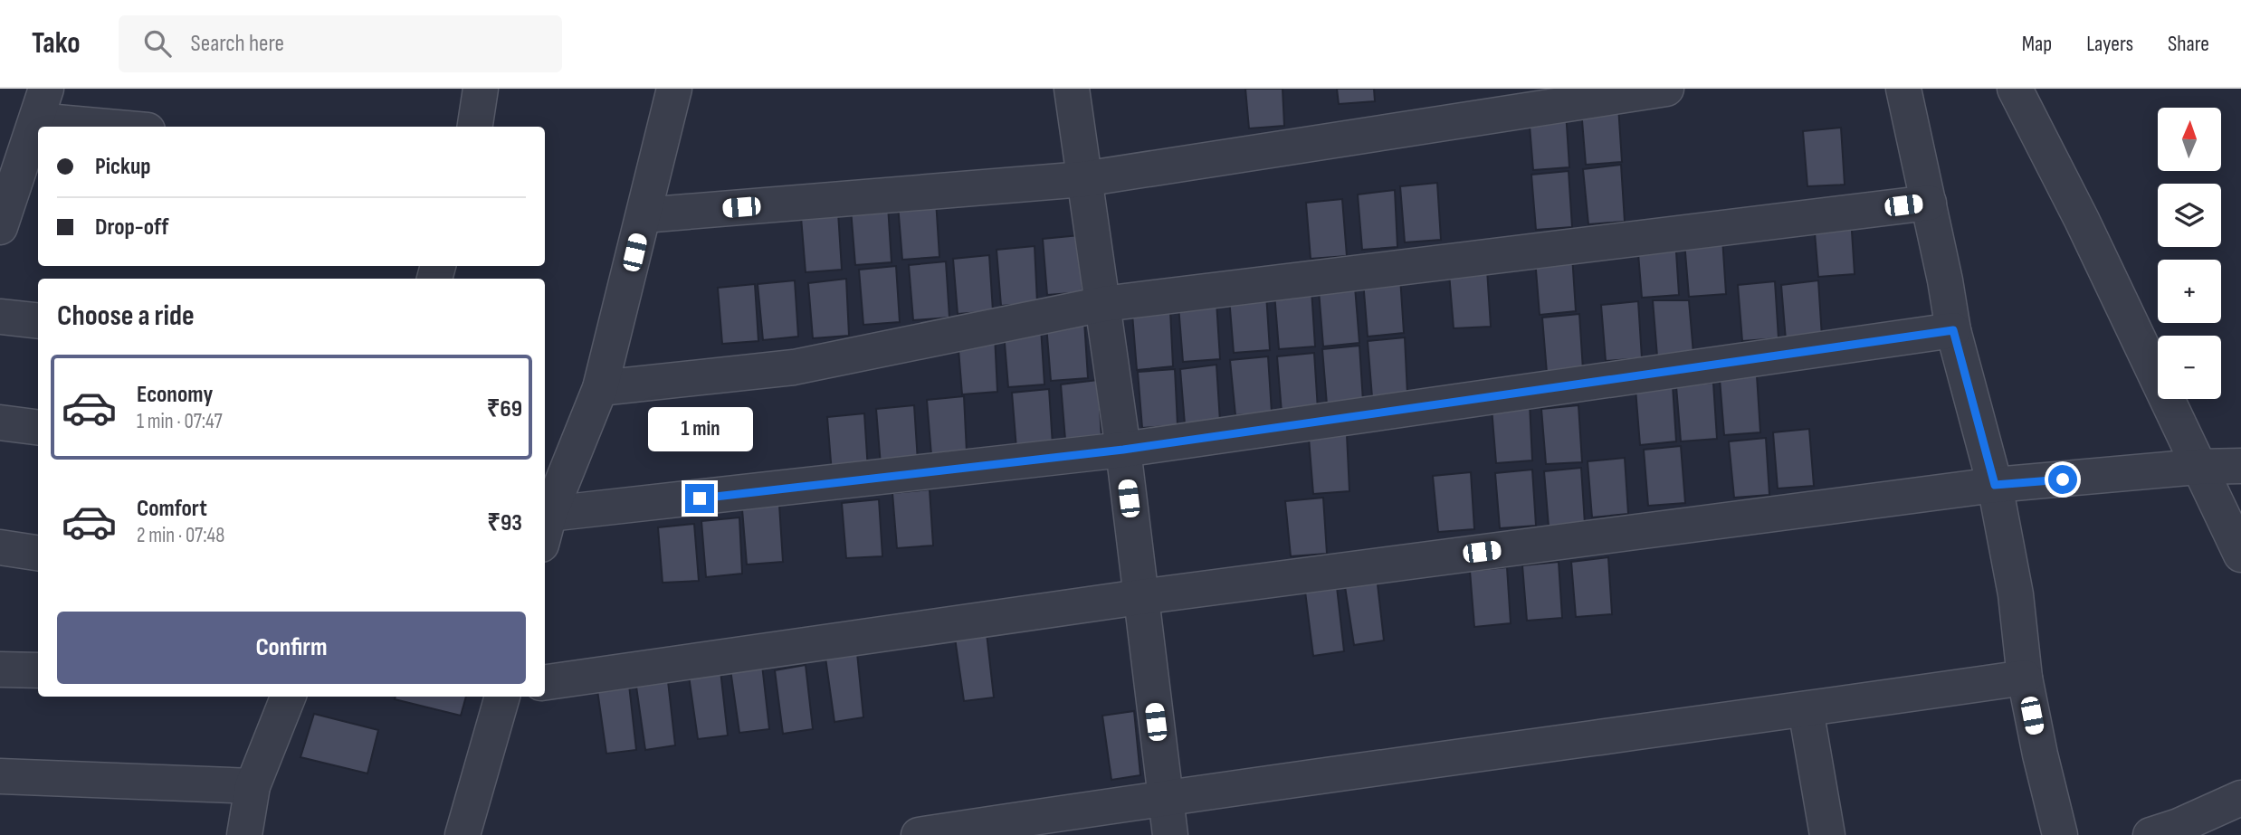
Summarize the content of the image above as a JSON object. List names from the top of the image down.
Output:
{
  "north": "top",
  "page": {
    "header": "Tako",
    "search": "Search here",
    "nav": ["Map", "Layers", "Share"],
    "map_buttons": ["+", "−"],
    "banner": ["Pickup", "Drop-off"],
    "heading": "Choose a ride",
    "list": [
      {
        "name": "Economy",
        "note": "1 min · 07:47",
        "value": "₹69"
      },
      {
        "name": "Comfort",
        "note": "2 min · 07:48",
        "value": "₹93"
      }
    ],
    "bubble": "1 min",
    "buttons": "Confirm"
  }
}
